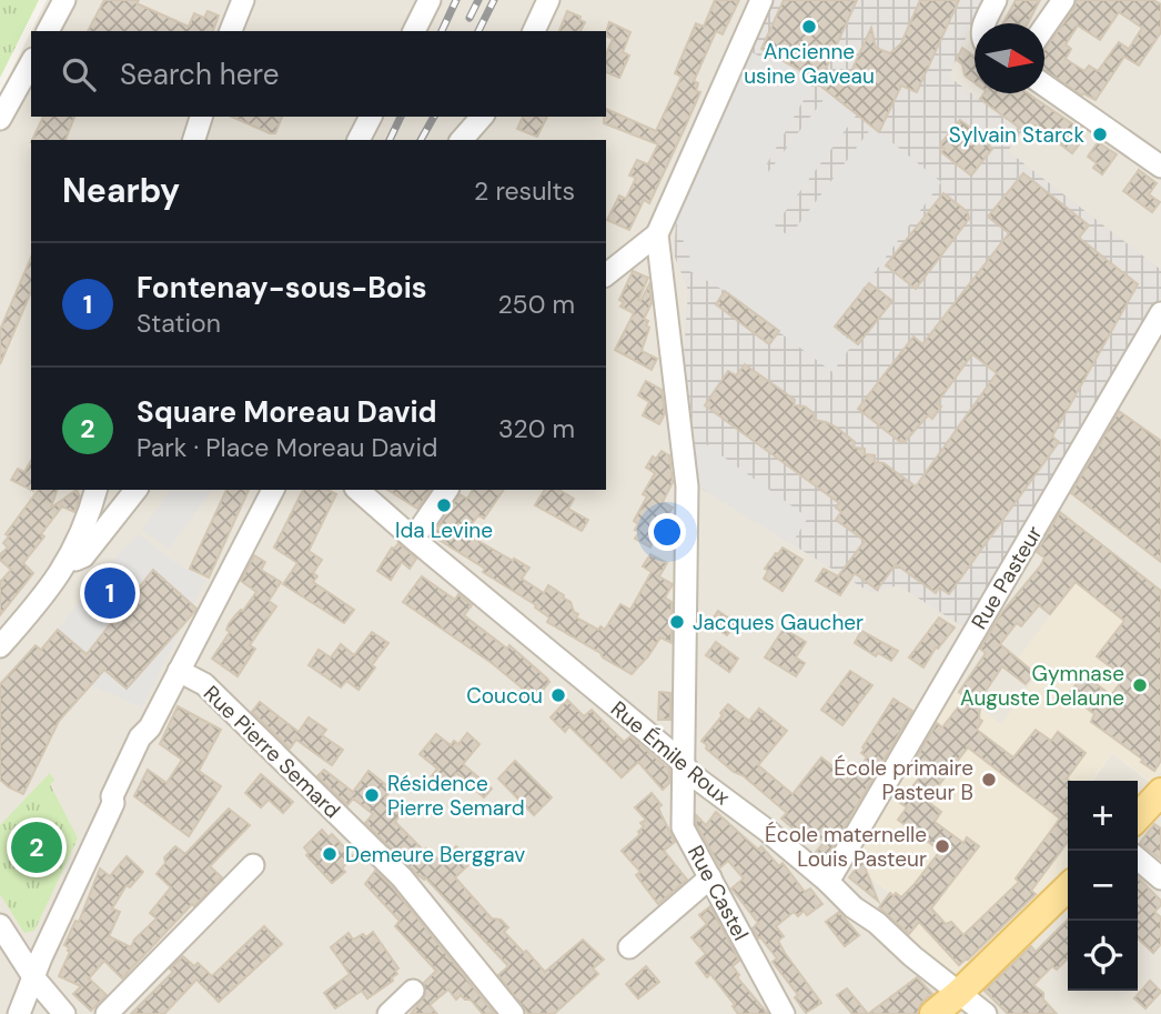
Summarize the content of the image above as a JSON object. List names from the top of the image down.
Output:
{
  "streets": {
    "street": [
      "Rue Pasteur",
      "Rue Pierre Semard",
      "Rue Émile Roux",
      "Rue Castel"
    ]
  },
  "crossings": [
    ["Rue Pasteur", "Rue Émile Roux"],
    ["Rue Émile Roux", "Rue Castel"]
  ],
  "places": [
    "Ancienne usine Gaveau",
    "Sylvain Starck",
    "Ida Levine",
    "Jacques Gaucher",
    "Gymnase Auguste Delaune",
    "Coucou",
    "École primaire Pasteur B",
    "Résidence Pierre Semard",
    "École maternelle Louis Pasteur",
    "Demeure Berggrav"
  ],
  "north": "right",
  "page": {
    "search": "Search here",
    "heading": ["Nearby", "2 results"],
    "list": [
      {
        "mark": "1",
        "name": "Fontenay-sous-Bois",
        "note": "Station",
        "value": "250 m"
      },
      {
        "mark": "2",
        "name": "Square Moreau David",
        "note": "Park · Place Moreau David",
        "value": "320 m"
      }
    ],
    "pins": ["1", "2"],
    "map_buttons": ["+", "−"]
  }
}
